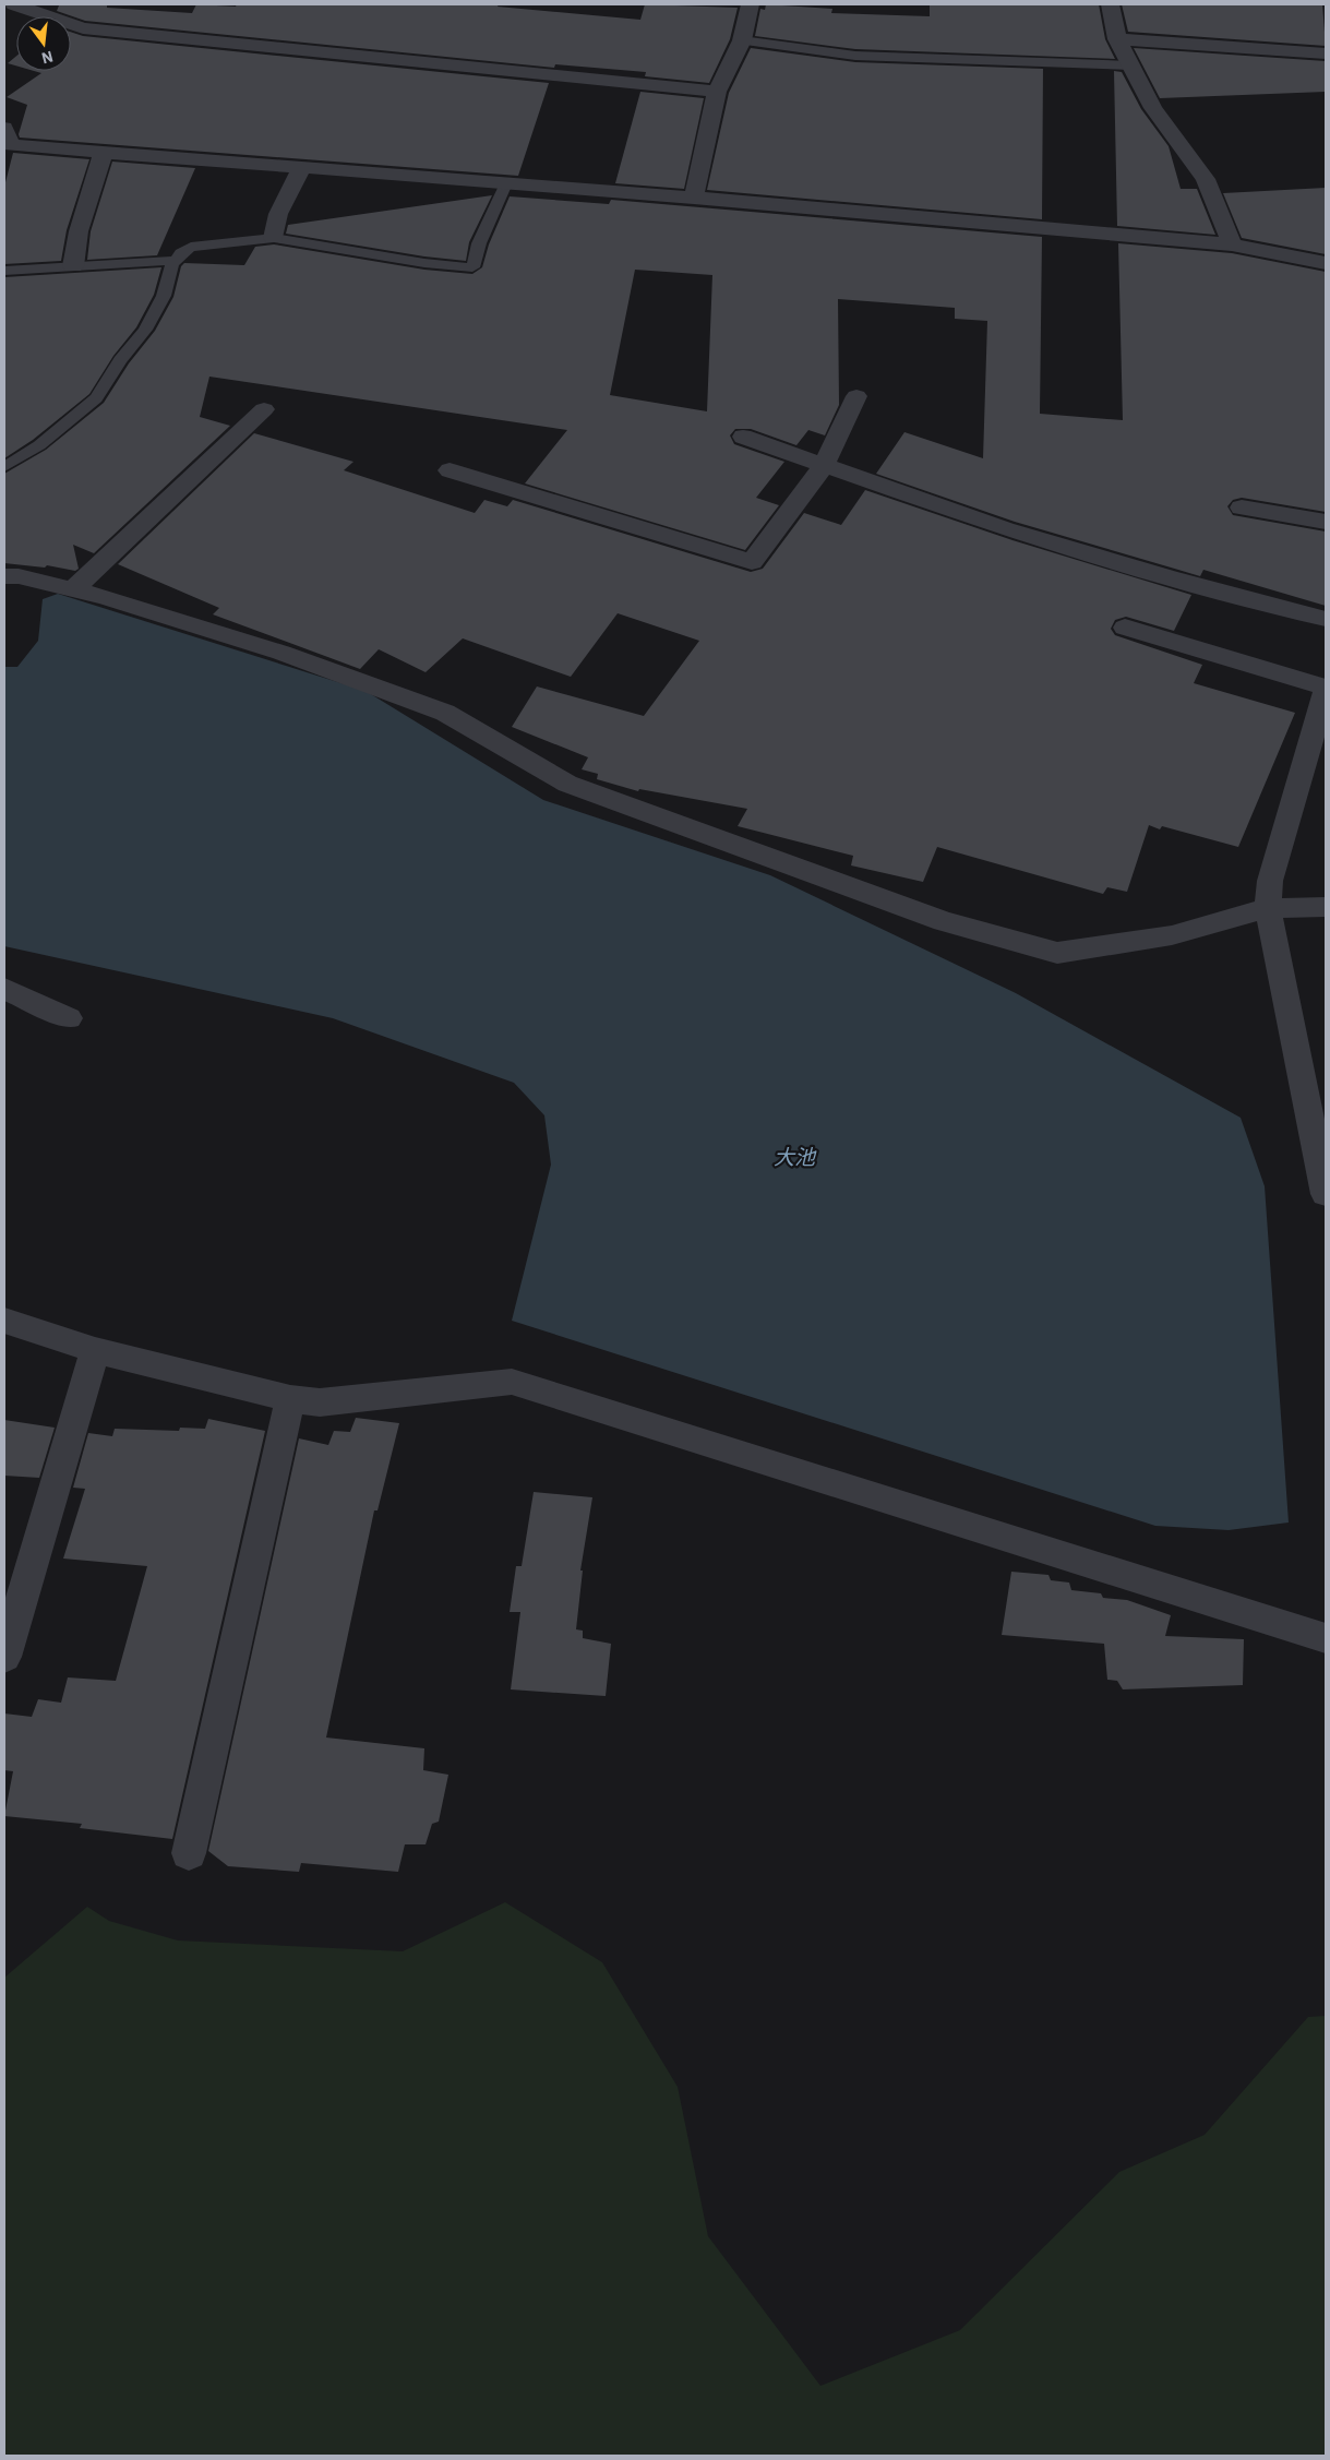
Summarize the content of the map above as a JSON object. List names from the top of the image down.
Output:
{
  "water": ["大池"],
  "north": "bottom"
}
